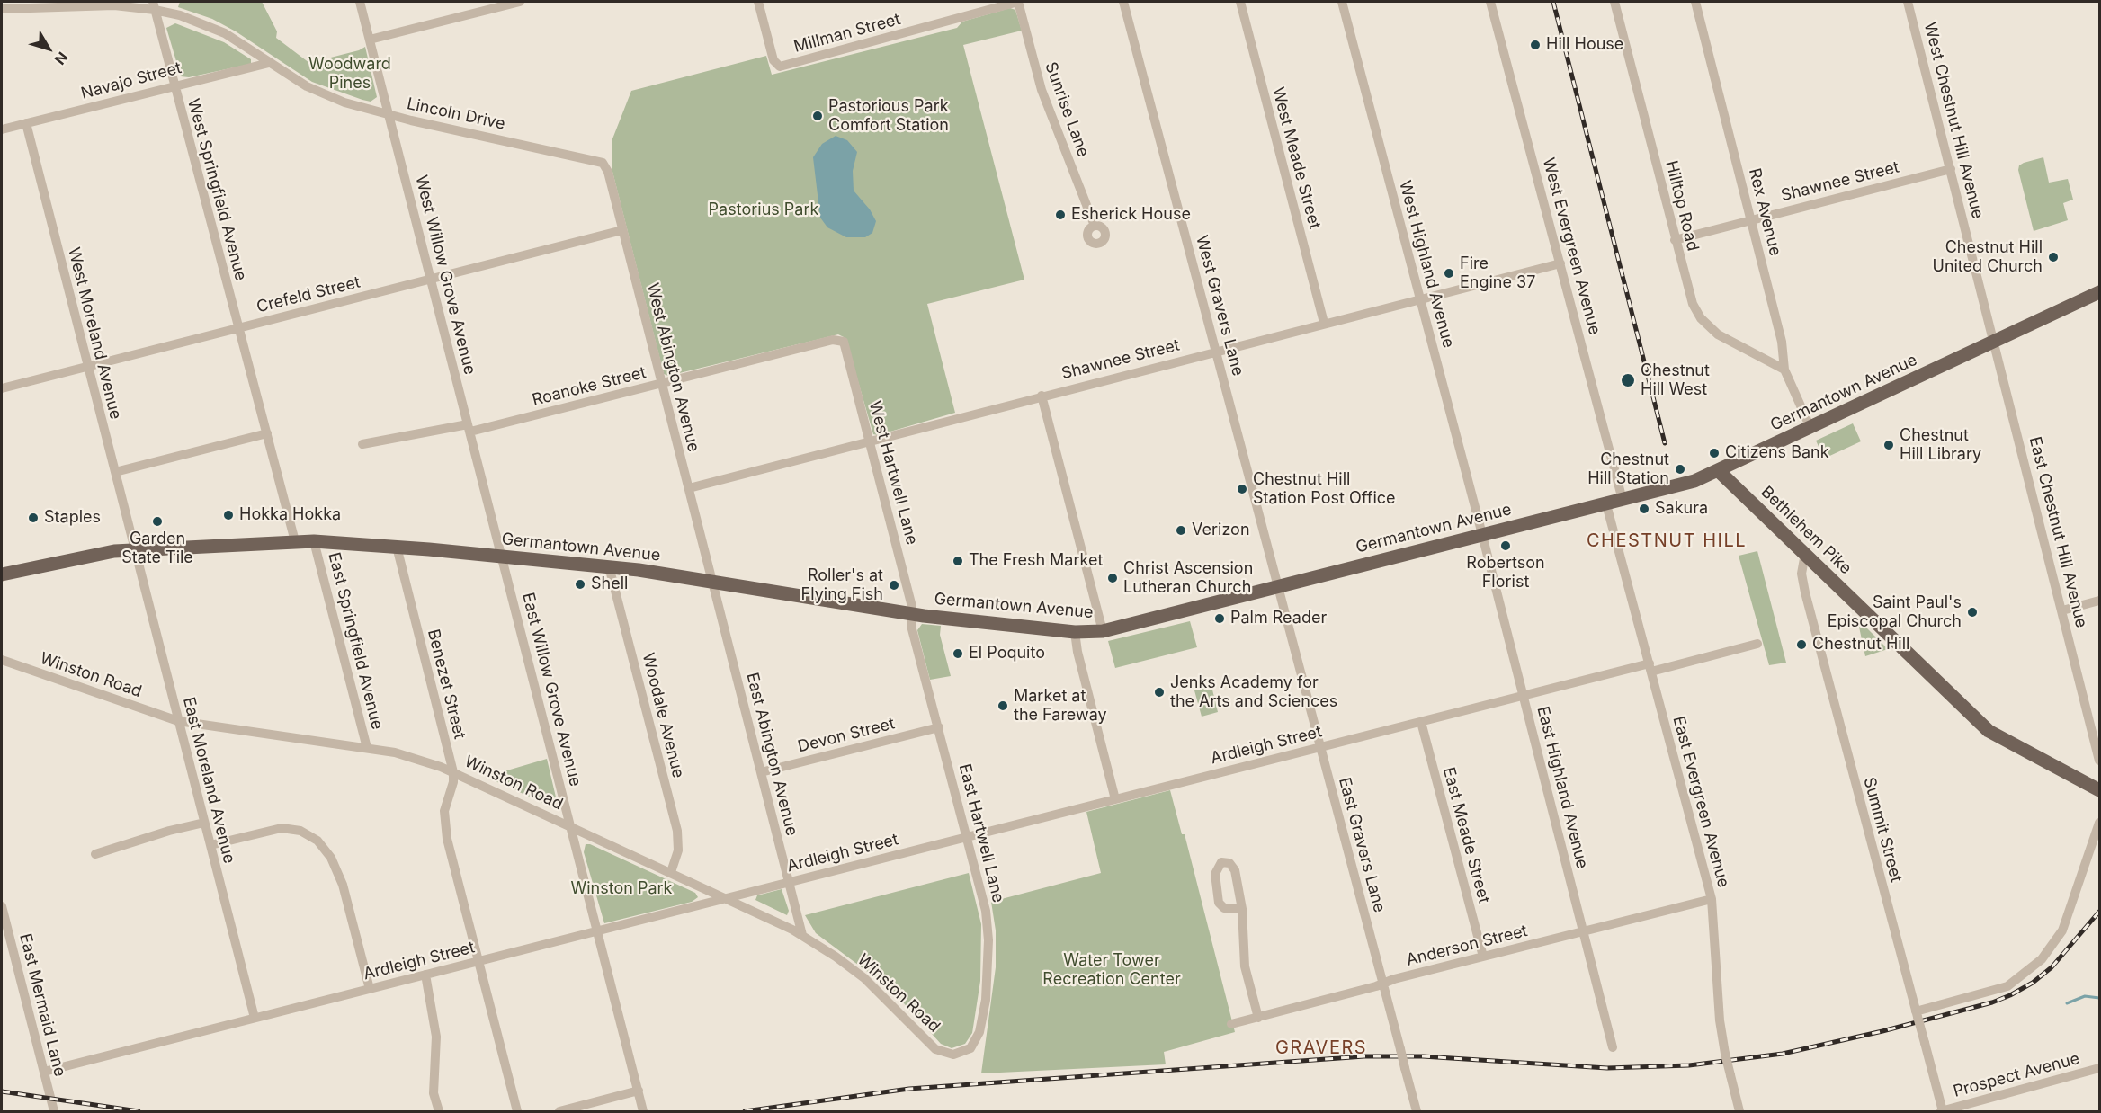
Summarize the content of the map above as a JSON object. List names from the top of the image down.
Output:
{
  "streets": {
    "main road": ["Germantown Avenue", "Bethlehem Pike"],
    "street": [
      "Millman Street",
      "Navajo Street",
      "Sunrise Lane",
      "Lincoln Drive",
      "West Chestnut Hill Avenue",
      "West Meade Street",
      "Shawnee Street",
      "West Springfield Avenue",
      "Hilltop Road",
      "Rex Avenue",
      "West Evergreen Avenue",
      "West Highland Avenue",
      "West Willow Grove Avenue",
      "Crefeld Street",
      "West Gravers Lane",
      "West Moreland Avenue",
      "West Abington Avenue",
      "Roanoke Street",
      "West Hartwell Lane",
      "East Chestnut Hill Avenue",
      "East Springfield Avenue",
      "Winston Road",
      "Benezet Street",
      "East Willow Grove Avenue",
      "Woodale Avenue",
      "Devon Street",
      "Ardleigh Street",
      "East Abington Avenue",
      "East Moreland Avenue",
      "East Highland Avenue",
      "East Evergreen Avenue",
      "Summit Street",
      "East Hartwell Lane",
      "East Meade Street",
      "East Gravers Lane",
      "Anderson Street",
      "East Mermaid Lane",
      "Prospect Avenue"
    ]
  },
  "crossings": [
    ["Millman Street", "Sunrise Lane"],
    ["Navajo Street", "Lincoln Drive"],
    ["Navajo Street", "West Springfield Avenue"],
    ["Navajo Street", "West Moreland Avenue"],
    ["Lincoln Drive", "West Springfield Avenue"],
    ["Lincoln Drive", "West Willow Grove Avenue"],
    ["Lincoln Drive", "West Abington Avenue"],
    ["West Chestnut Hill Avenue", "Shawnee Street"],
    ["West Chestnut Hill Avenue", "Germantown Avenue"],
    ["West Chestnut Hill Avenue", "East Chestnut Hill Avenue"],
    ["West Meade Street", "Shawnee Street"],
    ["Shawnee Street", "Hilltop Road"],
    ["Shawnee Street", "Rex Avenue"],
    ["Shawnee Street", "West Evergreen Avenue"],
    ["Shawnee Street", "West Highland Avenue"],
    ["Shawnee Street", "West Gravers Lane"],
    ["Shawnee Street", "West Abington Avenue"],
    ["Shawnee Street", "West Hartwell Lane"],
    ["West Springfield Avenue", "Crefeld Street"],
    ["West Springfield Avenue", "Germantown Avenue"],
    ["Hilltop Road", "Rex Avenue"],
    ["Rex Avenue", "Germantown Avenue"],
    ["West Evergreen Avenue", "Germantown Avenue"],
    ["West Highland Avenue", "Germantown Avenue"],
    ["West Highland Avenue", "East Highland Avenue"],
    ["West Willow Grove Avenue", "Crefeld Street"],
    ["West Willow Grove Avenue", "Roanoke Street"],
    ["West Willow Grove Avenue", "Germantown Avenue"],
    ["West Willow Grove Avenue", "East Willow Grove Avenue"],
    ["Crefeld Street", "West Moreland Avenue"],
    ["Crefeld Street", "West Abington Avenue"],
    ["West Gravers Lane", "Germantown Avenue"],
    ["West Gravers Lane", "East Gravers Lane"],
    ["West Moreland Avenue", "Germantown Avenue"],
    ["West Moreland Avenue", "East Moreland Avenue"],
    ["West Abington Avenue", "Roanoke Street"],
    ["West Abington Avenue", "Germantown Avenue"],
    ["West Abington Avenue", "East Abington Avenue"],
    ["Roanoke Street", "West Hartwell Lane"],
    ["Germantown Avenue", "West Hartwell Lane"],
    ["Germantown Avenue", "Bethlehem Pike"],
    ["Germantown Avenue", "East Chestnut Hill Avenue"],
    ["Germantown Avenue", "East Springfield Avenue"],
    ["Germantown Avenue", "Benezet Street"],
    ["Germantown Avenue", "East Willow Grove Avenue"],
    ["Germantown Avenue", "Woodale Avenue"],
    ["Germantown Avenue", "East Abington Avenue"],
    ["Germantown Avenue", "East Moreland Avenue"],
    ["Germantown Avenue", "East Highland Avenue"],
    ["Germantown Avenue", "East Evergreen Avenue"],
    ["Germantown Avenue", "East Hartwell Lane"],
    ["Germantown Avenue", "East Gravers Lane"],
    ["West Hartwell Lane", "East Hartwell Lane"],
    ["Bethlehem Pike", "Summit Street"],
    ["East Springfield Avenue", "Winston Road"],
    ["Winston Road", "Benezet Street"],
    ["Winston Road", "East Willow Grove Avenue"],
    ["Winston Road", "Woodale Avenue"],
    ["Winston Road", "Ardleigh Street"],
    ["Winston Road", "East Abington Avenue"],
    ["Winston Road", "East Moreland Avenue"],
    ["Winston Road", "East Hartwell Lane"],
    ["Benezet Street", "Ardleigh Street"],
    ["East Willow Grove Avenue", "Ardleigh Street"],
    ["Devon Street", "East Abington Avenue"],
    ["Devon Street", "East Hartwell Lane"],
    ["Ardleigh Street", "East Abington Avenue"],
    ["Ardleigh Street", "East Moreland Avenue"],
    ["Ardleigh Street", "East Highland Avenue"],
    ["Ardleigh Street", "East Evergreen Avenue"],
    ["Ardleigh Street", "East Hartwell Lane"],
    ["Ardleigh Street", "East Meade Street"],
    ["Ardleigh Street", "East Gravers Lane"],
    ["Ardleigh Street", "East Mermaid Lane"],
    ["East Highland Avenue", "Anderson Street"],
    ["East Evergreen Avenue", "Anderson Street"],
    ["Summit Street", "Prospect Avenue"],
    ["East Meade Street", "Anderson Street"],
    ["East Gravers Lane", "Anderson Street"]
  ],
  "districts": ["CHESTNUT HILL", "GRAVERS"],
  "parks": [
    "Woodward Pines",
    "Pastorius Park",
    "Winston Park",
    "Water Tower Recreation Center"
  ],
  "places": [
    "Hill House",
    "Pastorious Park Comfort Station",
    "Esherick House",
    "Chestnut Hill United Church",
    "Fire Engine 37",
    "Chestnut Hill West",
    "Chestnut Hill Library",
    "Citizens Bank",
    "Chestnut Hill Station",
    "Chestnut Hill Station Post Office",
    "Sakura",
    "Hokka Hokka",
    "Staples",
    "Garden State Tile",
    "Verizon",
    "Robertson Florist",
    "The Fresh Market",
    "Christ Ascension Lutheran Church",
    "Shell",
    "Roller's at Flying Fish",
    "Saint Paul's Episcopal Church",
    "Palm Reader",
    "Chestnut Hill",
    "El Poquito",
    "Jenks Academy for the Arts and Sciences",
    "Market at the Fareway"
  ],
  "north": "bottom right"
}
